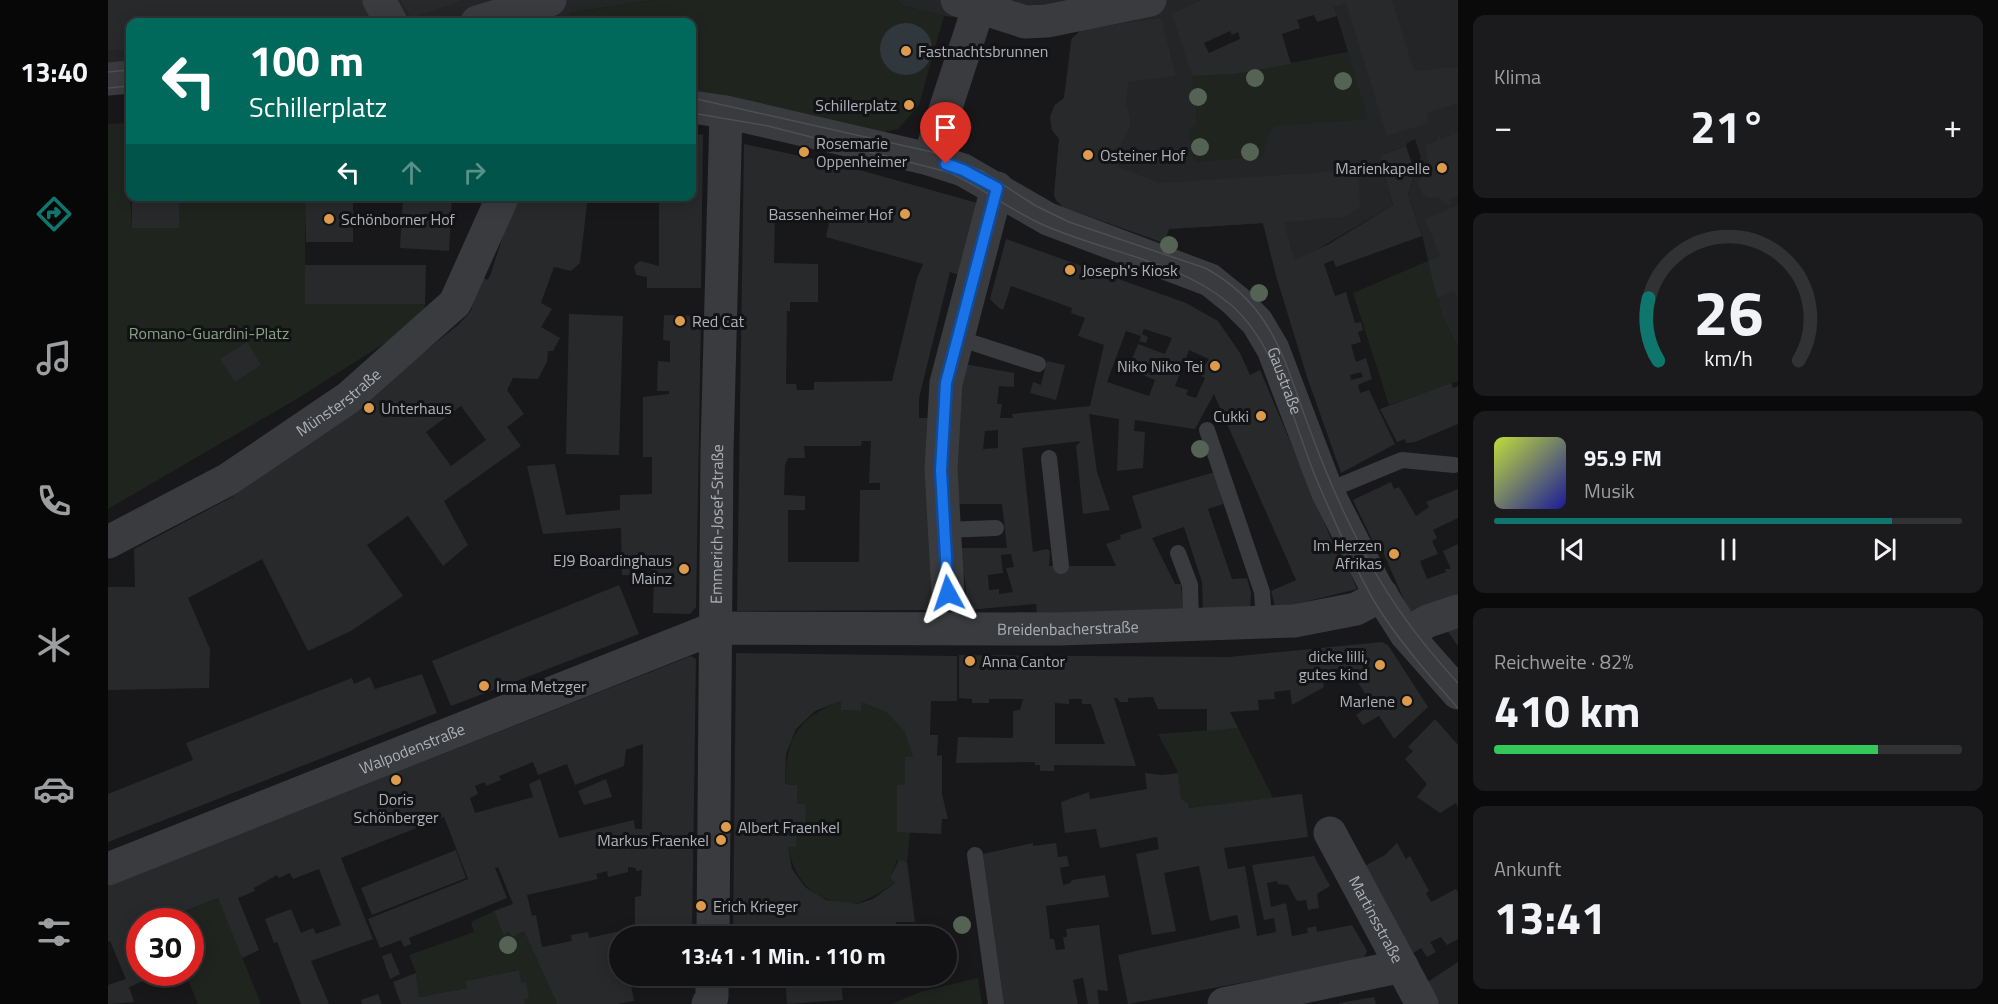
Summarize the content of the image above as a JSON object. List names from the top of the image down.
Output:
{
  "streets": {
    "street": [
      "Gaustraße",
      "Münsterstraße",
      "Emmerich-Josef-Straße",
      "Breidenbacherstraße",
      "Walpodenstraße",
      "Martinsstraße"
    ]
  },
  "crossings": [
    ["Gaustraße", "Breidenbacherstraße"],
    ["Emmerich-Josef-Straße", "Breidenbacherstraße"],
    ["Emmerich-Josef-Straße", "Walpodenstraße"],
    ["Breidenbacherstraße", "Walpodenstraße"]
  ],
  "parks": ["Romano-Guardini-Platz"],
  "places": [
    "Fastnachtsbrunnen",
    "Schillerplatz",
    "Rosemarie Oppenheimer",
    "Osteiner Hof",
    "Marienkapelle",
    "Bassenheimer Hof",
    "Schönborner Hof",
    "Joseph's Kiosk",
    "Red Cat",
    "Niko Niko Tei",
    "Unterhaus",
    "Cukki",
    "Im Herzen Afrikas",
    "EJ9 Boardinghaus Mainz",
    "Anna Cantor",
    "dicke lilli, gutes kind",
    "Irma Metzger",
    "Marlene",
    "Doris Schönberger",
    "Albert Fraenkel",
    "Markus Fraenkel",
    "Erich Krieger"
  ],
  "page": {
    "tabs": "13:40",
    "tile": [
      "Klima",
      ["Reichweite · 82%", "410 km"],
      ["Ankunft", "13:41"]
    ],
    "turn": ["100 m", "Schillerplatz"],
    "heat": ["−", "21°", "+"],
    "song": ["95.9 FM", "Musik"],
    "limit": "30",
    "trip": "13:41 · 1 Min. · 110 m",
    "gauge": ["26", "km/h"]
  }
}
